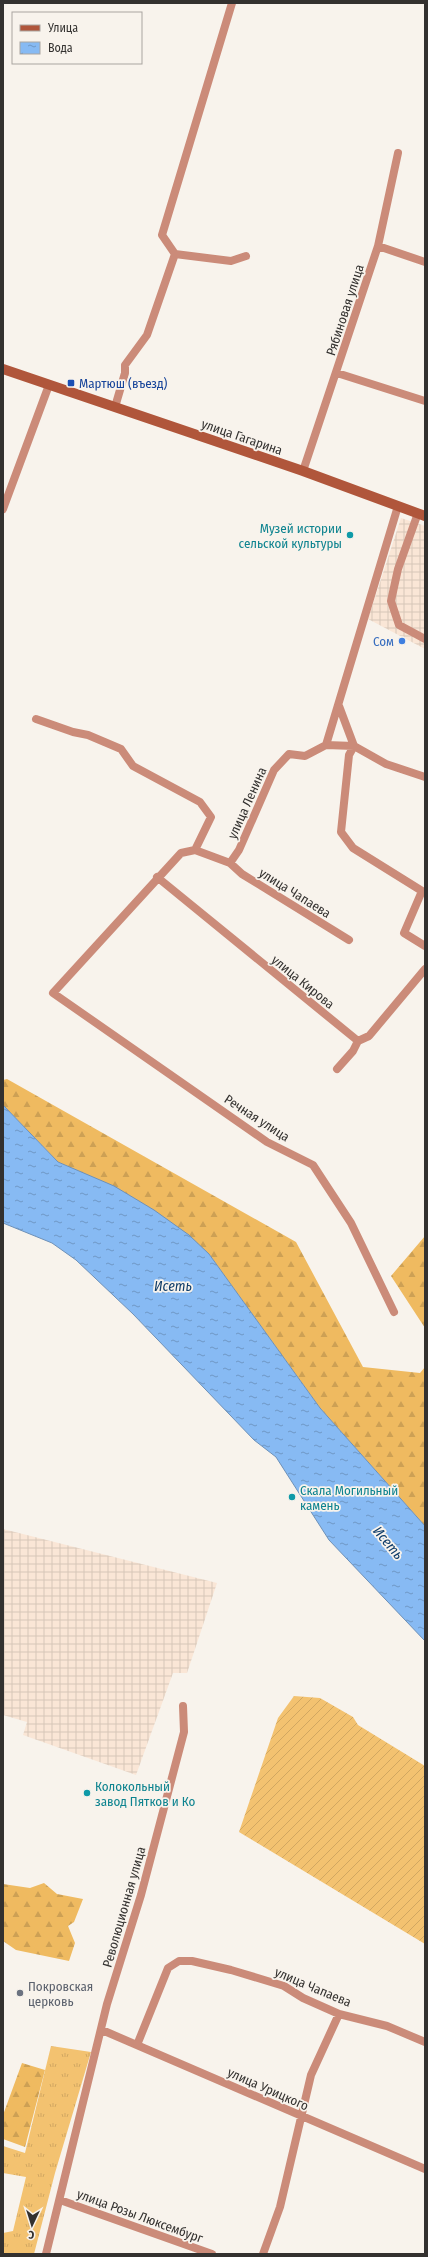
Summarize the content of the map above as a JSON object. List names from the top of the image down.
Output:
{
  "streets": {
    "main road": ["улица Гагарина"],
    "street": [
      "Рябиновая улица",
      "улица Ленина",
      "улица Чапаева",
      "улица Кирова",
      "Речная улица",
      "Революционная улица",
      "улица Урицкого",
      "улица Розы Люксембург"
    ]
  },
  "crossings": [
    ["Рябиновая улица", "улица Гагарина"],
    ["улица Ленина", "улица Чапаева"],
    ["улица Чапаева", "улица Урицкого"],
    ["улица Кирова", "Речная улица"],
    ["Революционная улица", "улица Урицкого"],
    ["Революционная улица", "улица Розы Люксембург"]
  ],
  "water": ["Исеть"],
  "places": {
    "transit": ["Мартюш (въезд)"],
    "other": [
      "Музей истории сельской культуры",
      "Сом",
      "Скала Могильный камень",
      "Колокольный завод Пятков и Ко",
      "Покровская церковь"
    ]
  },
  "legend": ["Улица", "Вода"],
  "north": "bottom"
}
